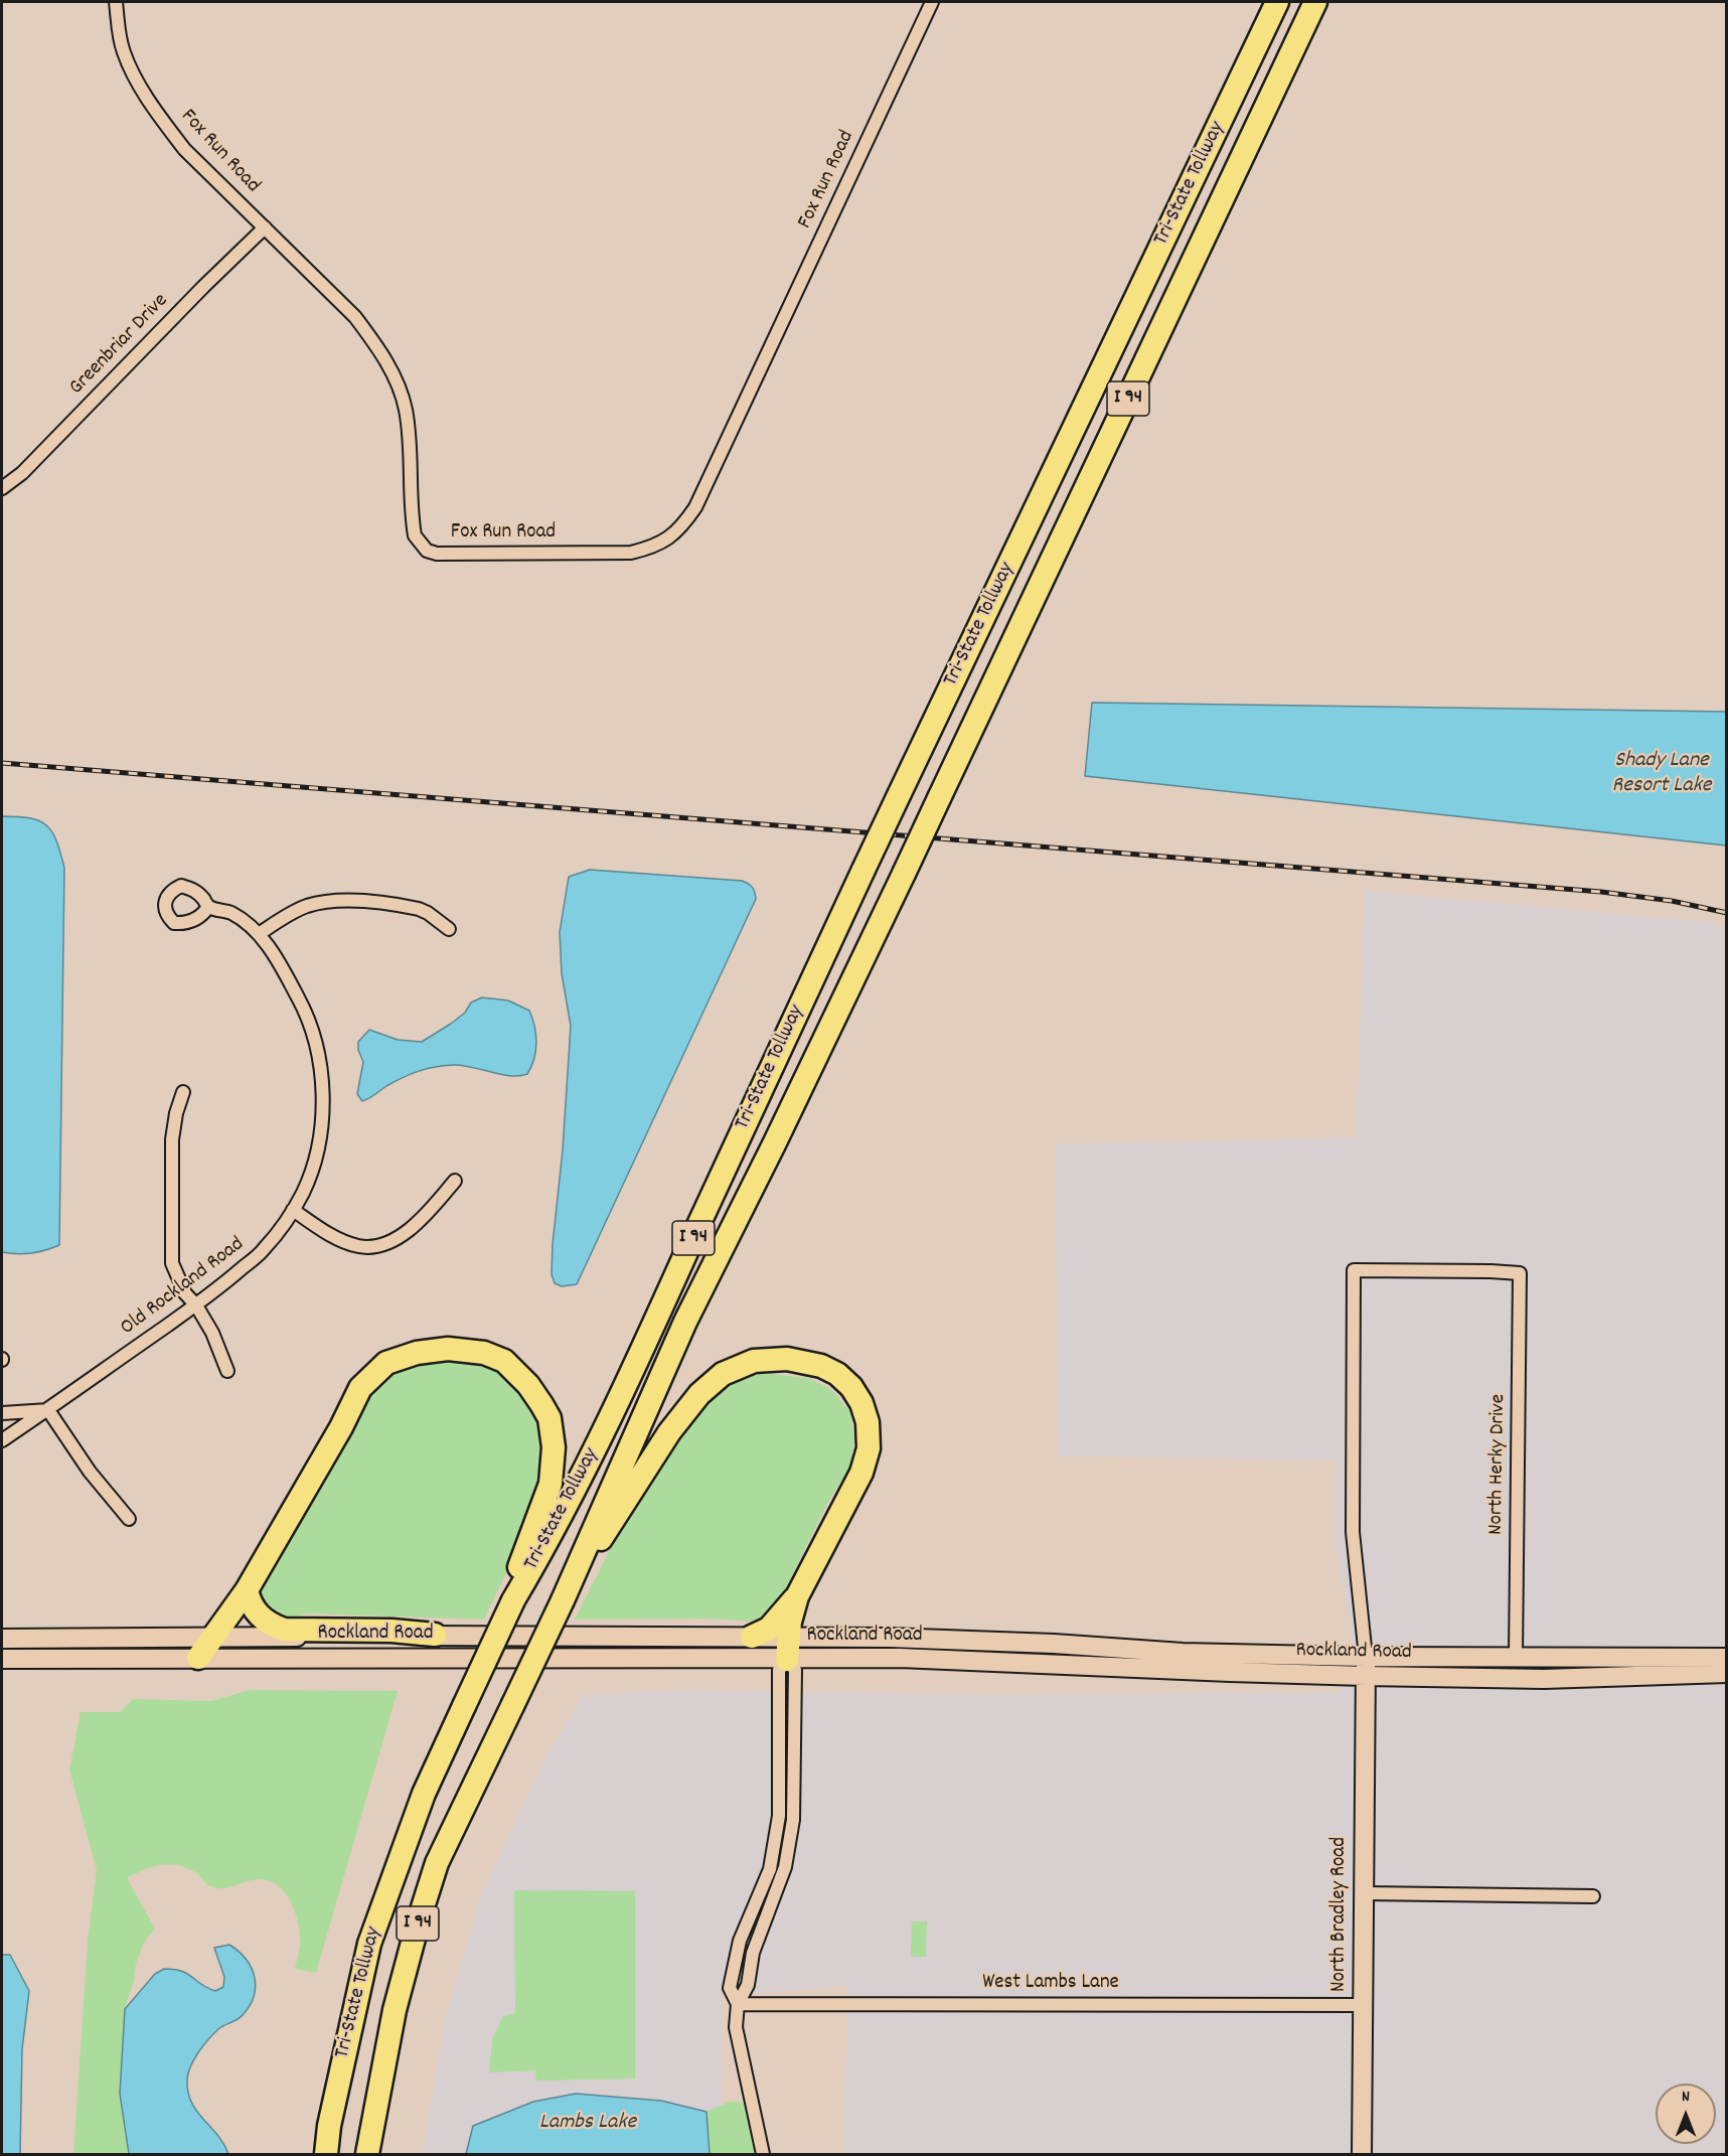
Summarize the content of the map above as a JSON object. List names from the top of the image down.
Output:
{
  "streets": {
    "highway": ["Tri-State Tollway", "I 94"],
    "main road": ["Rockland Road", "North Bradley Road"],
    "street": [
      "Fox Run Road",
      "Greenbriar Drive",
      "Old Rockland Road",
      "North Herky Drive",
      "West Lambs Lane"
    ]
  },
  "crossings": [
    ["Fox Run Road", "Greenbriar Drive"],
    ["North Herky Drive", "Rockland Road"],
    ["North Herky Drive", "North Bradley Road"],
    ["Rockland Road", "North Bradley Road"],
    ["North Bradley Road", "West Lambs Lane"]
  ],
  "water": ["Shady Lane Resort Lake", "Lambs Lake"],
  "north": "top"
}
